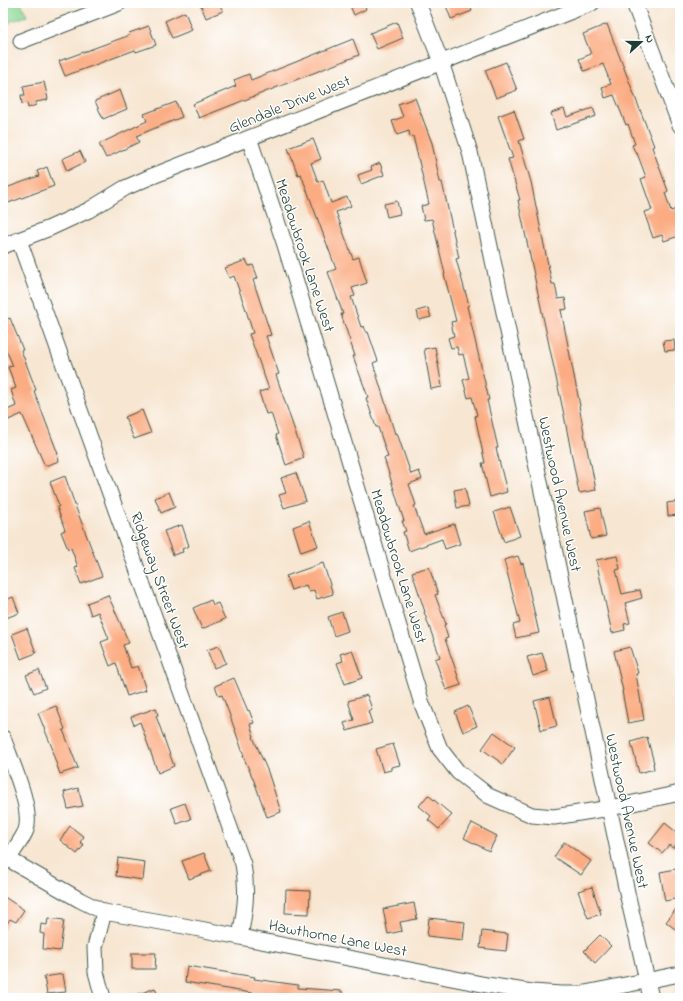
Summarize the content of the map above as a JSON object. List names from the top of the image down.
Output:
{
  "streets": {
    "street": [
      "Glendale Drive West",
      "Meadowbrook Lane West",
      "Westwood Avenue West",
      "Ridgeway Street West",
      "Hawthorne Lane West"
    ]
  },
  "crossings": [
    ["Glendale Drive West", "Meadowbrook Lane West"],
    ["Glendale Drive West", "Westwood Avenue West"],
    ["Glendale Drive West", "Ridgeway Street West"],
    ["Meadowbrook Lane West", "Westwood Avenue West"],
    ["Westwood Avenue West", "Hawthorne Lane West"],
    ["Ridgeway Street West", "Hawthorne Lane West"]
  ],
  "north": "right"
}
